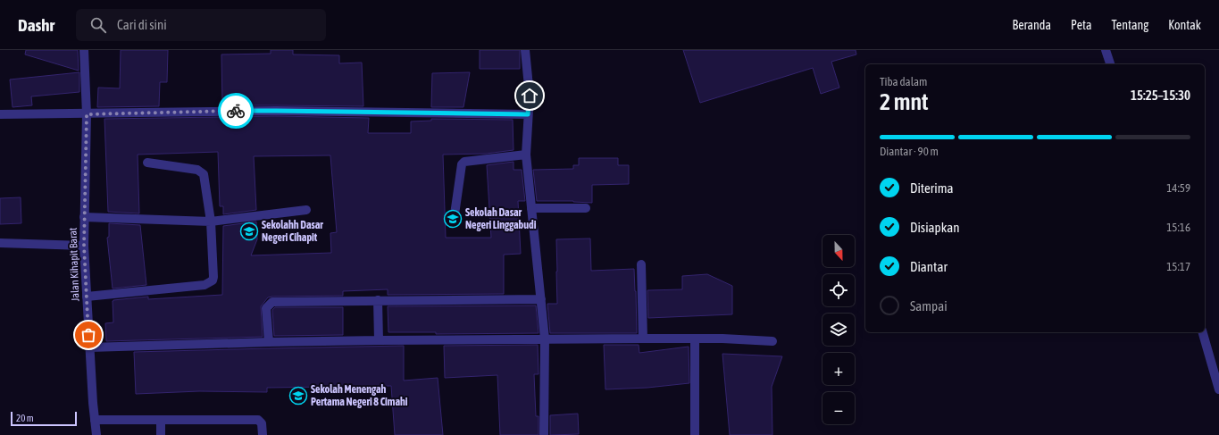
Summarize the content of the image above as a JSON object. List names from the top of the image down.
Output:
{
  "streets": {
    "street": ["Jalan Kihapit Barat"]
  },
  "places": {
    "school or university": ["Sekolah Dasar Negeri Linggabudi", "Sekolahh Dasar Negeri Cihapit", "Sekolah Menengah Pertama Negeri 8 Cimahi"]
  },
  "scale_bar": "20 m",
  "north": "bottom",
  "page": {
    "header": "Dashr",
    "search": "Cari di sini",
    "nav": [
      "Beranda",
      "Peta",
      "Tentang",
      "Kontak"
    ],
    "heading": ["2 mnt", "Tiba dalam", "15:25–15:30"],
    "bar": "Diantar · 90 m",
    "list": [
      ["Diterima", "14:59"],
      ["Disiapkan", "15:16"],
      ["Diantar", "15:17"],
      "Sampai"
    ],
    "map_buttons": ["+", "−"],
    "scale": "20 m"
  }
}
